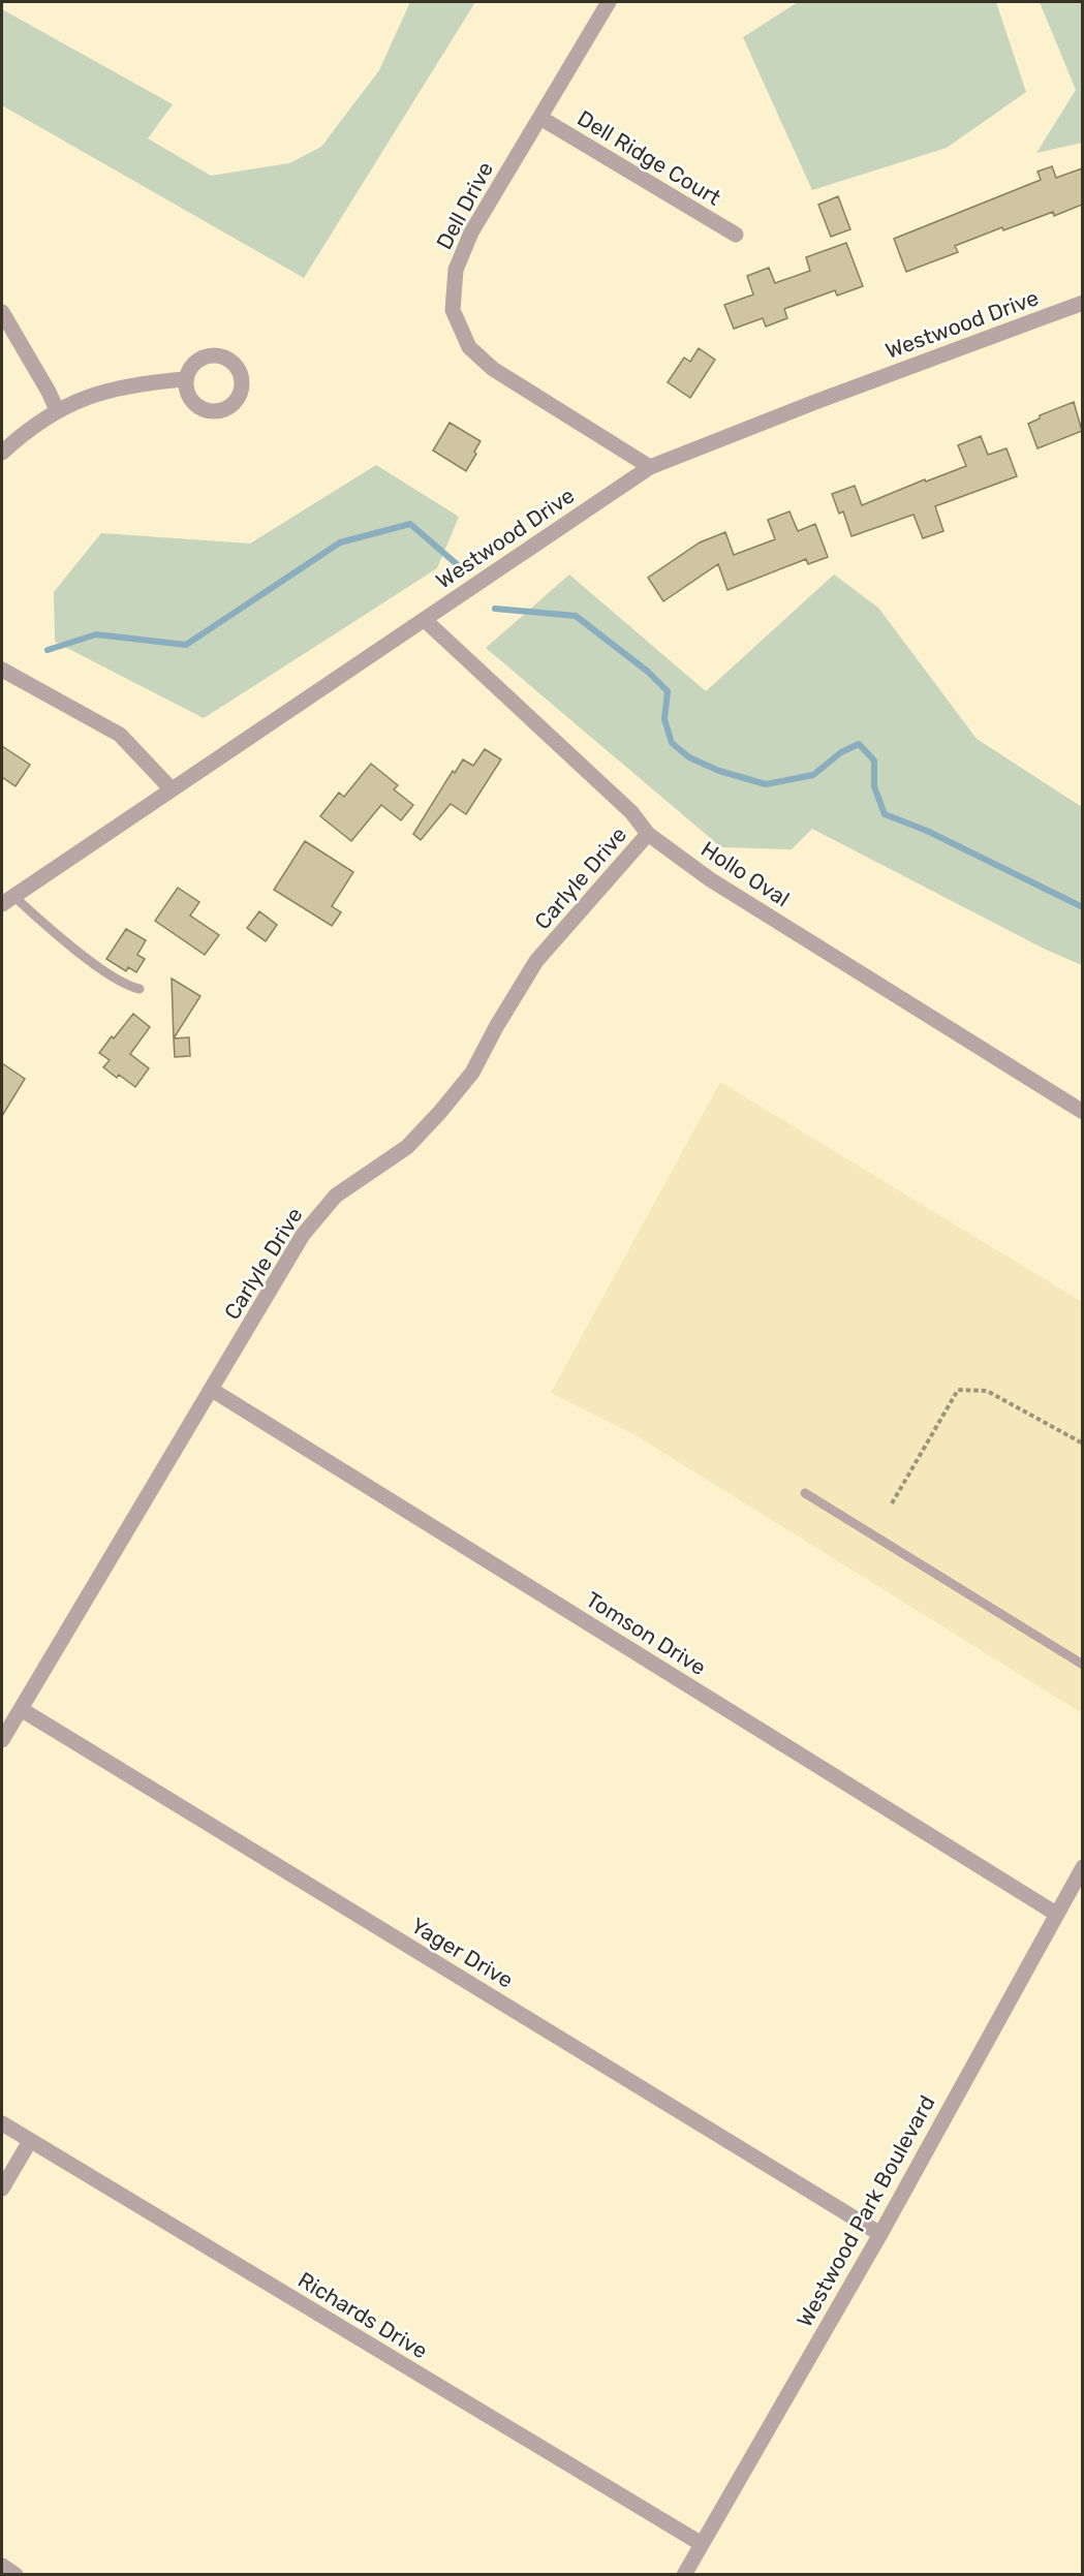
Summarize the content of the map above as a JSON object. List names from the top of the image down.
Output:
{
  "streets": {
    "street": [
      "Dell Ridge Court",
      "Dell Drive",
      "Westwood Drive",
      "Hollo Oval",
      "Carlyle Drive",
      "Tomson Drive",
      "Yager Drive",
      "Westwood Park Boulevard",
      "Richards Drive"
    ]
  },
  "crossings": [
    ["Dell Ridge Court", "Dell Drive"],
    ["Dell Drive", "Westwood Drive"],
    ["Westwood Drive", "Hollo Oval"],
    ["Hollo Oval", "Carlyle Drive"],
    ["Carlyle Drive", "Tomson Drive"],
    ["Carlyle Drive", "Yager Drive"],
    ["Tomson Drive", "Westwood Park Boulevard"],
    ["Yager Drive", "Westwood Park Boulevard"],
    ["Westwood Park Boulevard", "Richards Drive"]
  ]
}
